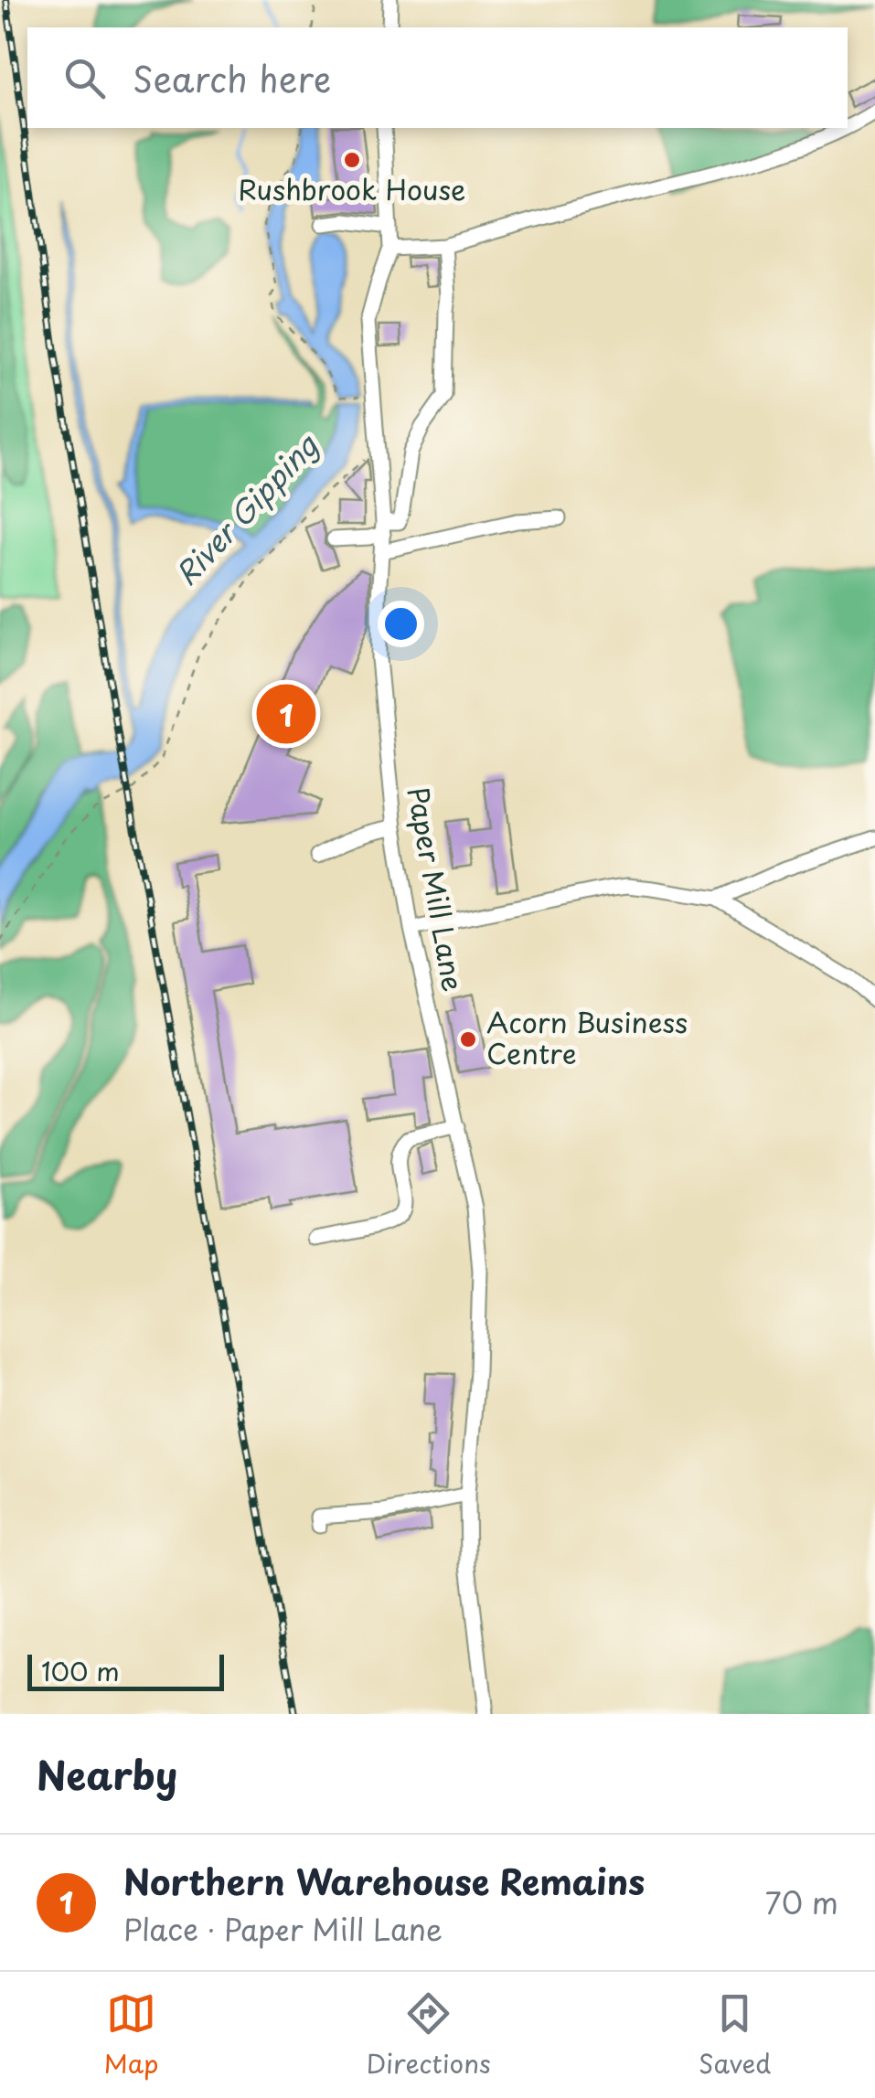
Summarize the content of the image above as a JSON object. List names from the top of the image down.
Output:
{
  "streets": {
    "street": ["Paper Mill Lane"]
  },
  "water": ["River Gipping"],
  "places": ["Rushbrook House", "Acorn Business Centre"],
  "scale_bar": "100 m",
  "page": {
    "search": "Search here",
    "pins": "1",
    "scale": "100 m",
    "heading": "Nearby",
    "list": [
      {
        "mark": "1",
        "name": "Northern Warehouse Remains",
        "note": "Place · Paper Mill Lane",
        "value": "70 m"
      }
    ],
    "nav": ["Map", "Directions", "Saved"]
  }
}
